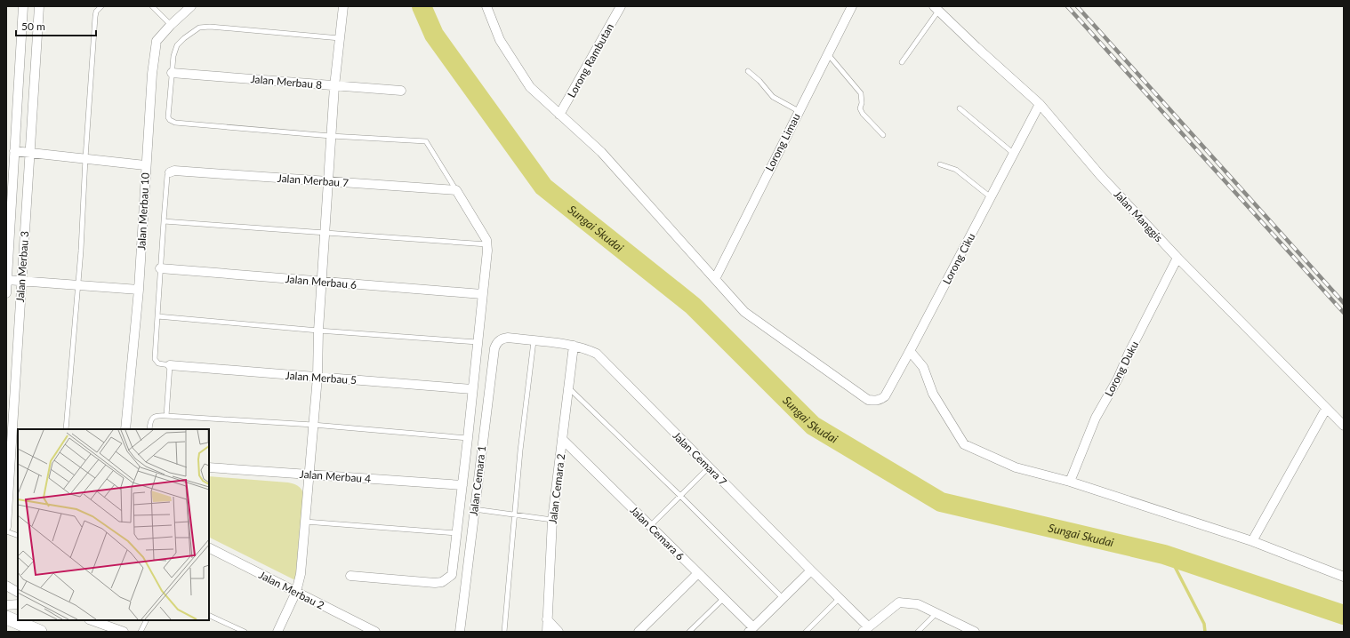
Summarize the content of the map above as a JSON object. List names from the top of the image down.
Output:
{
  "streets": {
    "street": [
      "Lorong Rambutan",
      "Jalan Merbau 8",
      "Lorong Limau",
      "Jalan Merbau 7",
      "Jalan Merbau 10",
      "Jalan Manggis",
      "Lorong Ciku",
      "Jalan Merbau 3",
      "Jalan Merbau 6",
      "Lorong Duku",
      "Jalan Merbau 5",
      "Jalan Cemara 7",
      "Jalan Merbau 4",
      "Jalan Cemara 1",
      "Jalan Cemara 2",
      "Jalan Cemara 6",
      "Jalan Merbau 2"
    ]
  },
  "crossings": [
    ["Lorong Limau", "Lorong Ciku"],
    ["Jalan Manggis", "Lorong Ciku"],
    ["Jalan Manggis", "Lorong Duku"],
    ["Jalan Cemara 7", "Jalan Cemara 1"],
    ["Jalan Cemara 7", "Jalan Cemara 2"],
    ["Jalan Cemara 2", "Jalan Cemara 6"]
  ],
  "water": ["Sungai Skudai"],
  "scale_bar": "50 m"
}
